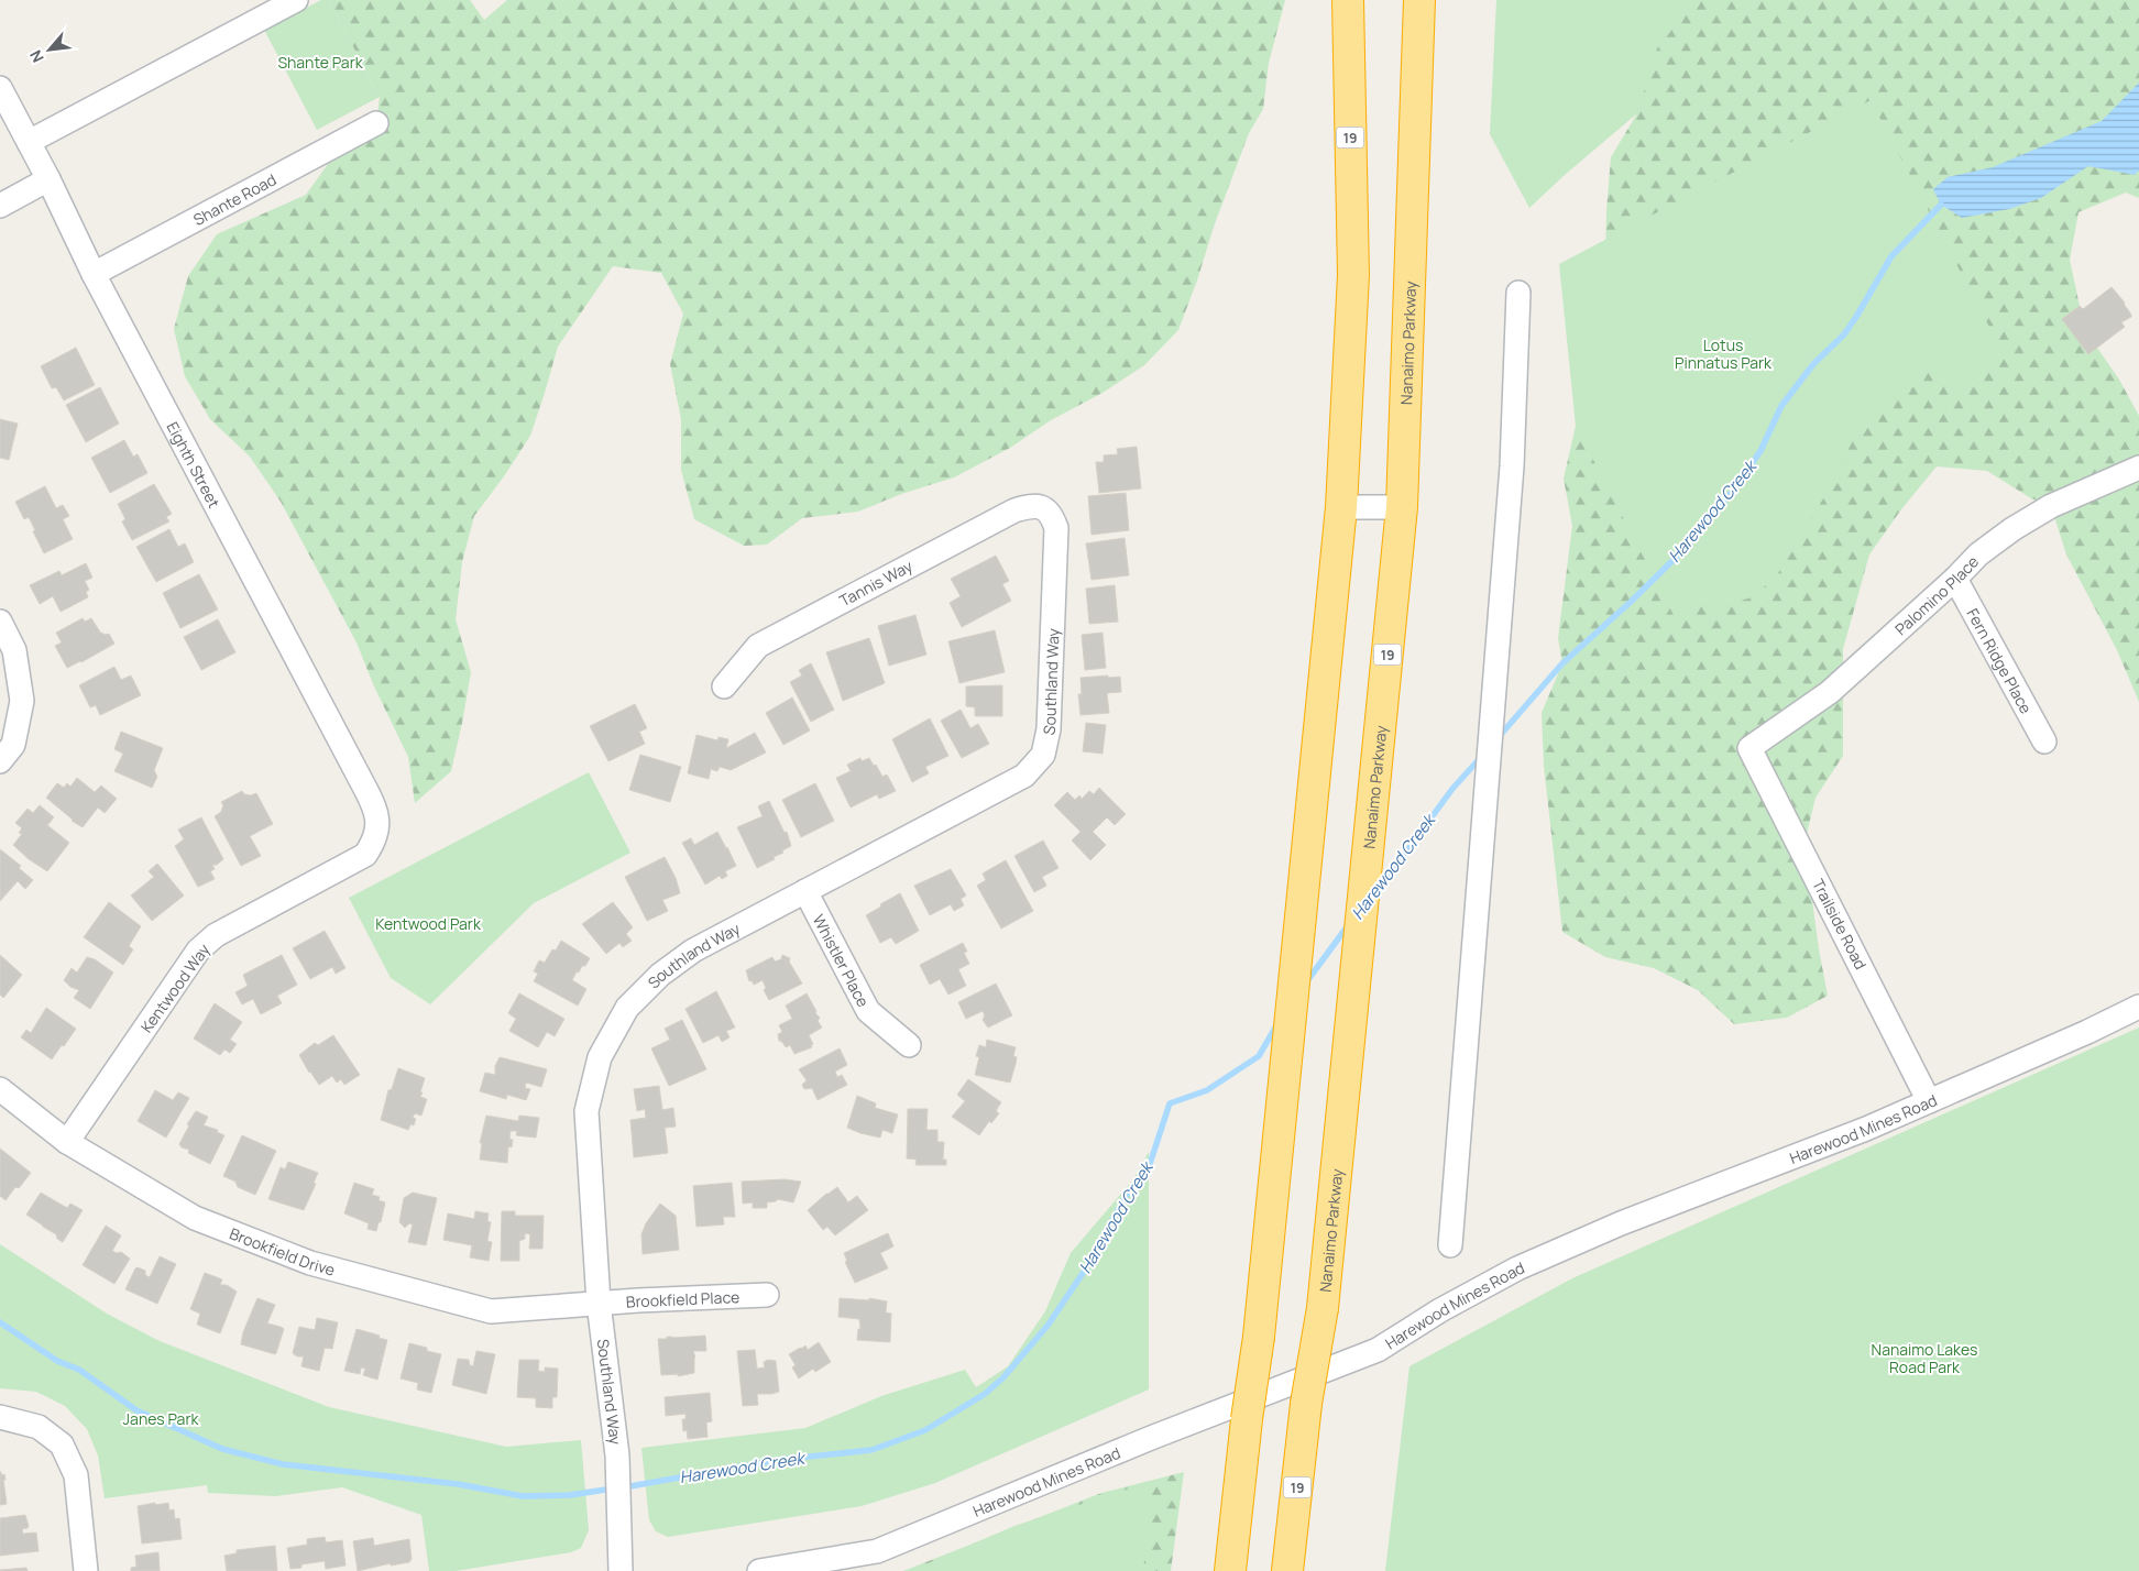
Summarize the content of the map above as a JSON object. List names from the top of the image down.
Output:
{
  "streets": {
    "highway": ["19", "Nanaimo Parkway"],
    "street": [
      "Shante Road",
      "Eighth Street",
      "Tannis Way",
      "Palomino Place",
      "Fern Ridge Place",
      "Southland Way",
      "Trailside Road",
      "Whistler Place",
      "Kentwood Way",
      "Harewood Mines Road",
      "Brookfield Drive",
      "Brookfield Place"
    ]
  },
  "crossings": [
    ["Shante Road", "Eighth Street"],
    ["Eighth Street", "Kentwood Way"],
    ["Tannis Way", "Southland Way"],
    ["Palomino Place", "Fern Ridge Place"],
    ["Palomino Place", "Trailside Road"],
    ["Southland Way", "Whistler Place"],
    ["Southland Way", "Brookfield Drive"],
    ["Southland Way", "Brookfield Place"],
    ["Trailside Road", "Harewood Mines Road"],
    ["Kentwood Way", "Brookfield Drive"],
    ["Brookfield Drive", "Brookfield Place"]
  ],
  "water": ["Harewood Creek"],
  "parks": [
    "Shante Park",
    "Lotus Pinnatus Park",
    "Kentwood Park",
    "Nanaimo Lakes Road Park",
    "Janes Park"
  ],
  "north": "bottom left"
}
